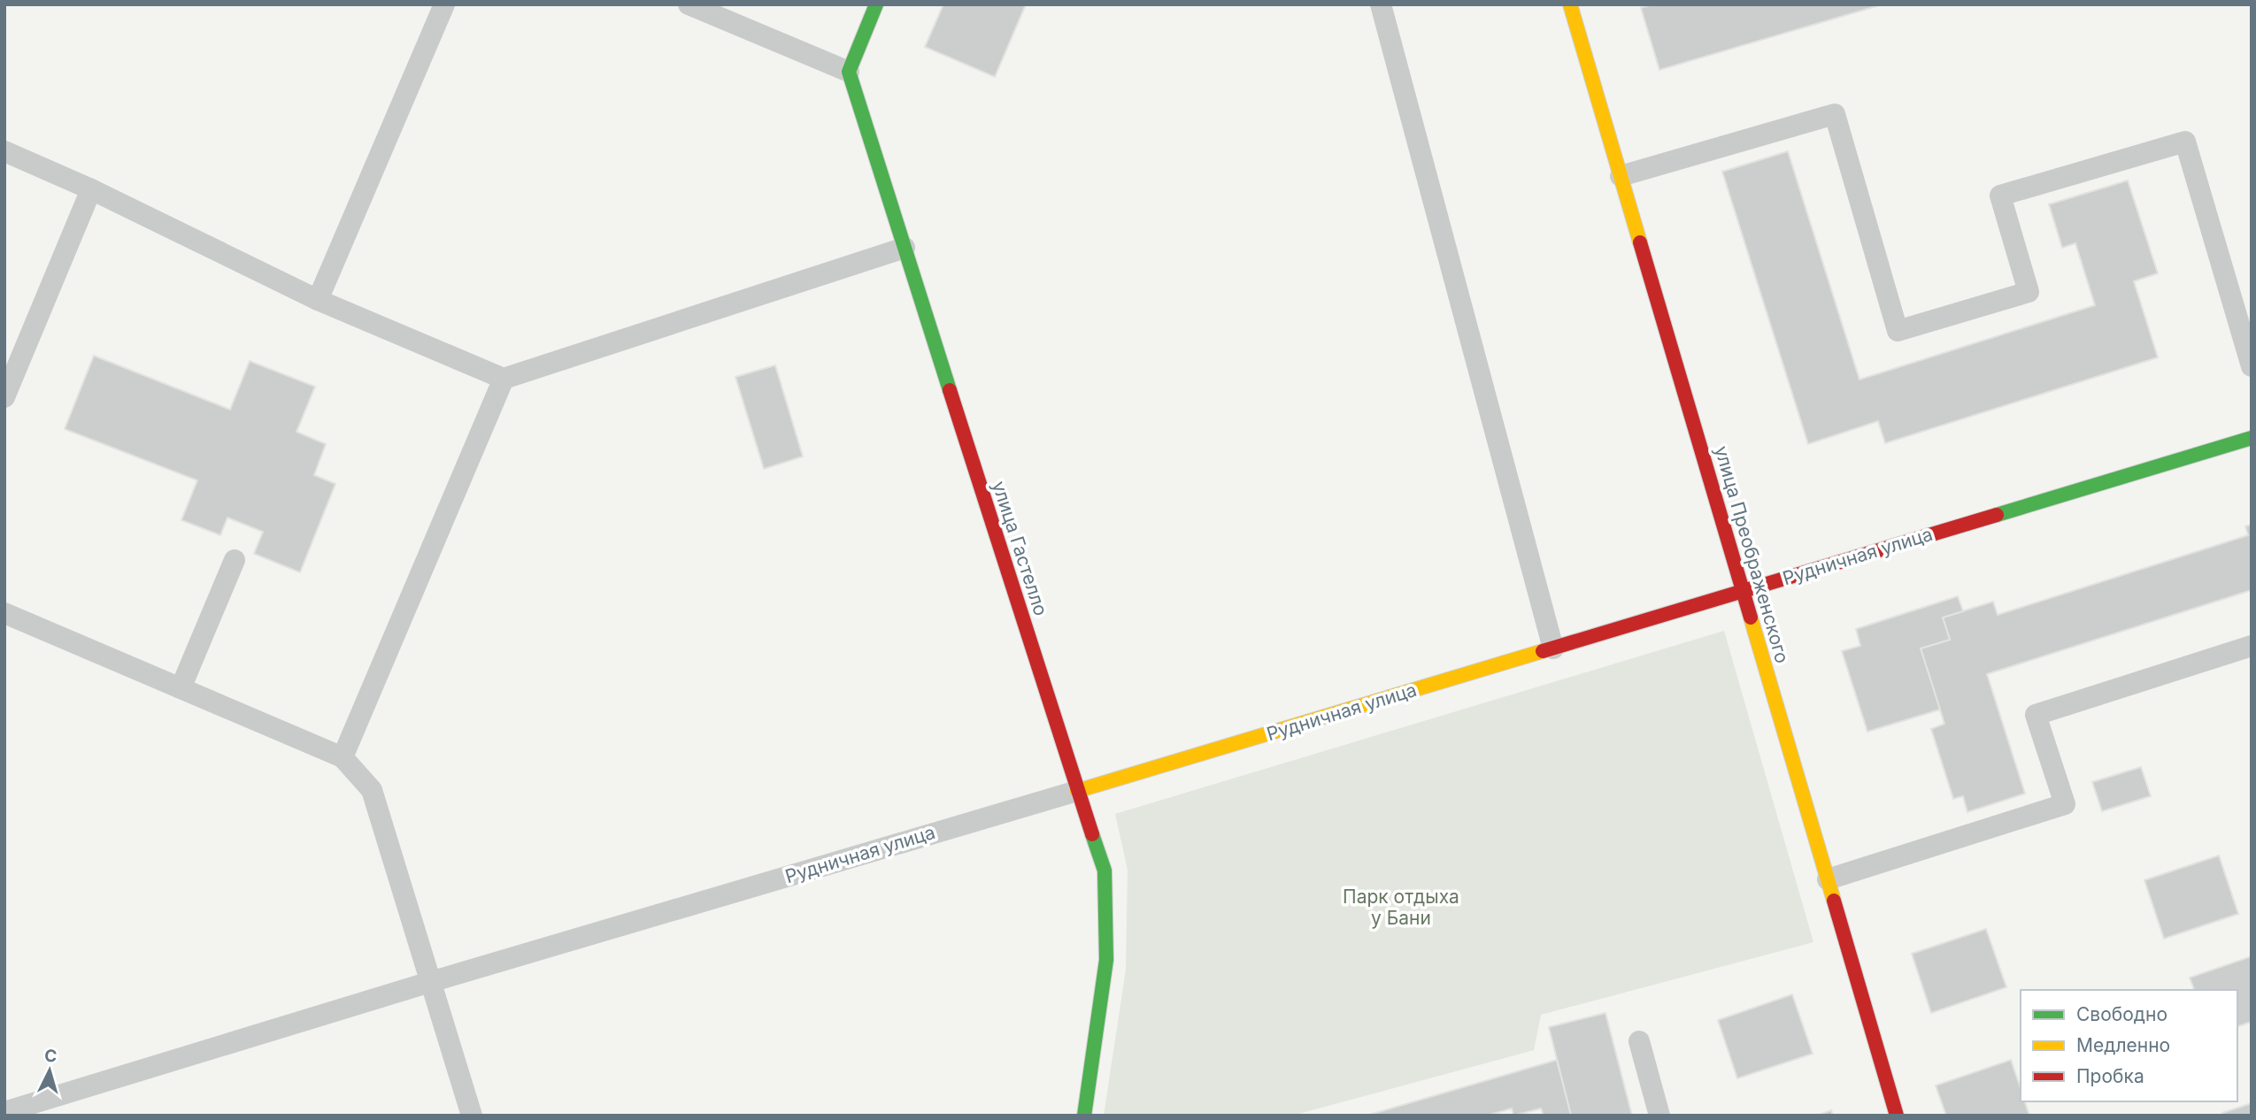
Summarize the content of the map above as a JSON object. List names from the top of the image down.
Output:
{
  "streets": {
    "street": ["улица Гастелло", "улица Преображенского", "Рудничная улица"]
  },
  "crossings": [
    ["улица Гастелло", "Рудничная улица"],
    ["улица Преображенского", "Рудничная улица"]
  ],
  "parks": ["Парк отдыха у Бани"],
  "legend": ["Свободно", "Медленно", "Пробка"],
  "north": "top"
}
